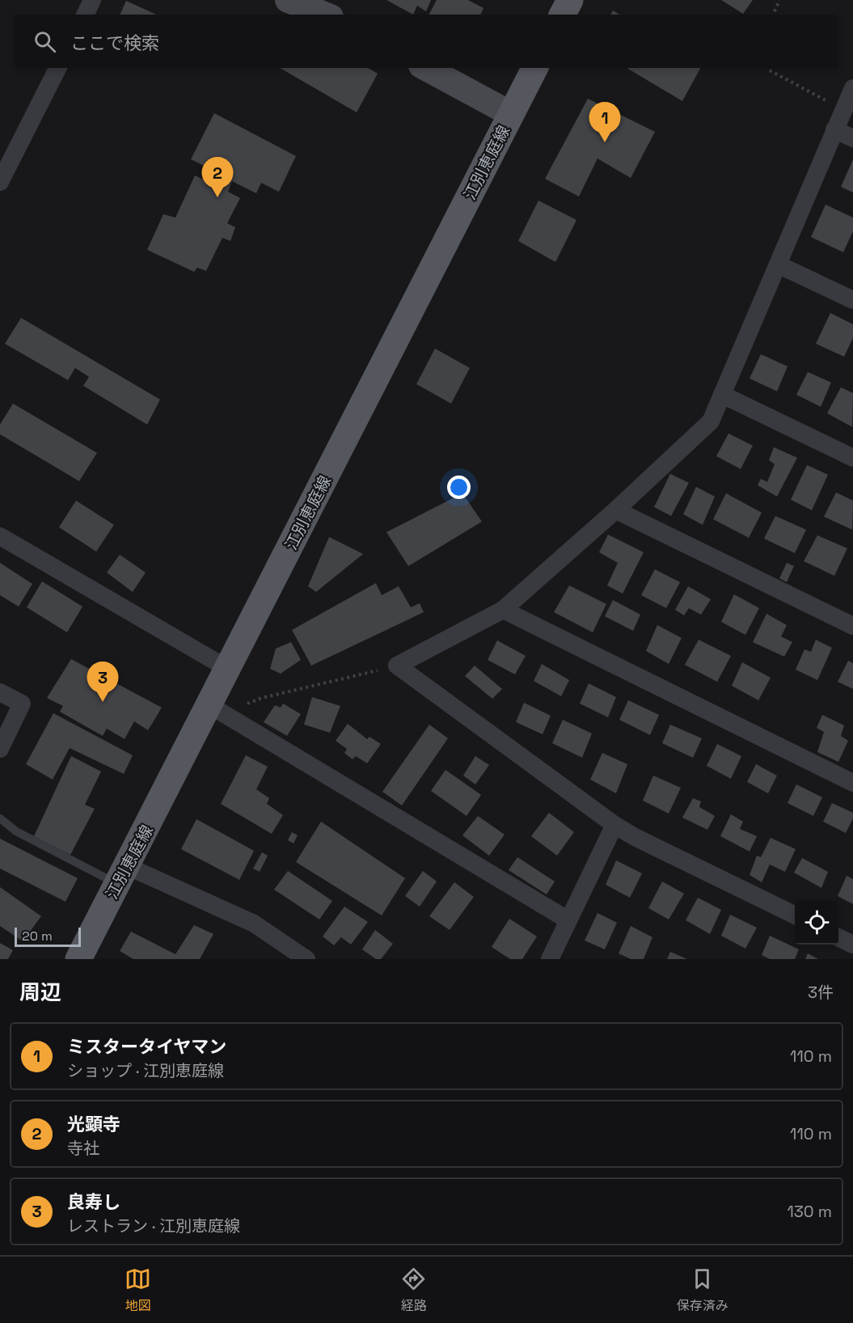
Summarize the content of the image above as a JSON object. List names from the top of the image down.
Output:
{
  "streets": {
    "main road": ["江別恵庭線"]
  },
  "scale_bar": "20 m",
  "page": {
    "search": "ここで検索",
    "pins": ["1", "2", "3"],
    "scale": "20 m",
    "heading": ["周辺", "3件"],
    "list": [
      {
        "mark": "1",
        "name": "ミスタータイヤマン",
        "note": "ショップ · 江別恵庭線",
        "value": "110 m"
      },
      {
        "mark": "2",
        "name": "光顕寺",
        "note": "寺社",
        "value": "110 m"
      },
      {
        "mark": "3",
        "name": "良寿し",
        "note": "レストラン · 江別恵庭線",
        "value": "130 m"
      }
    ],
    "nav": ["地図", "経路", "保存済み"]
  }
}
